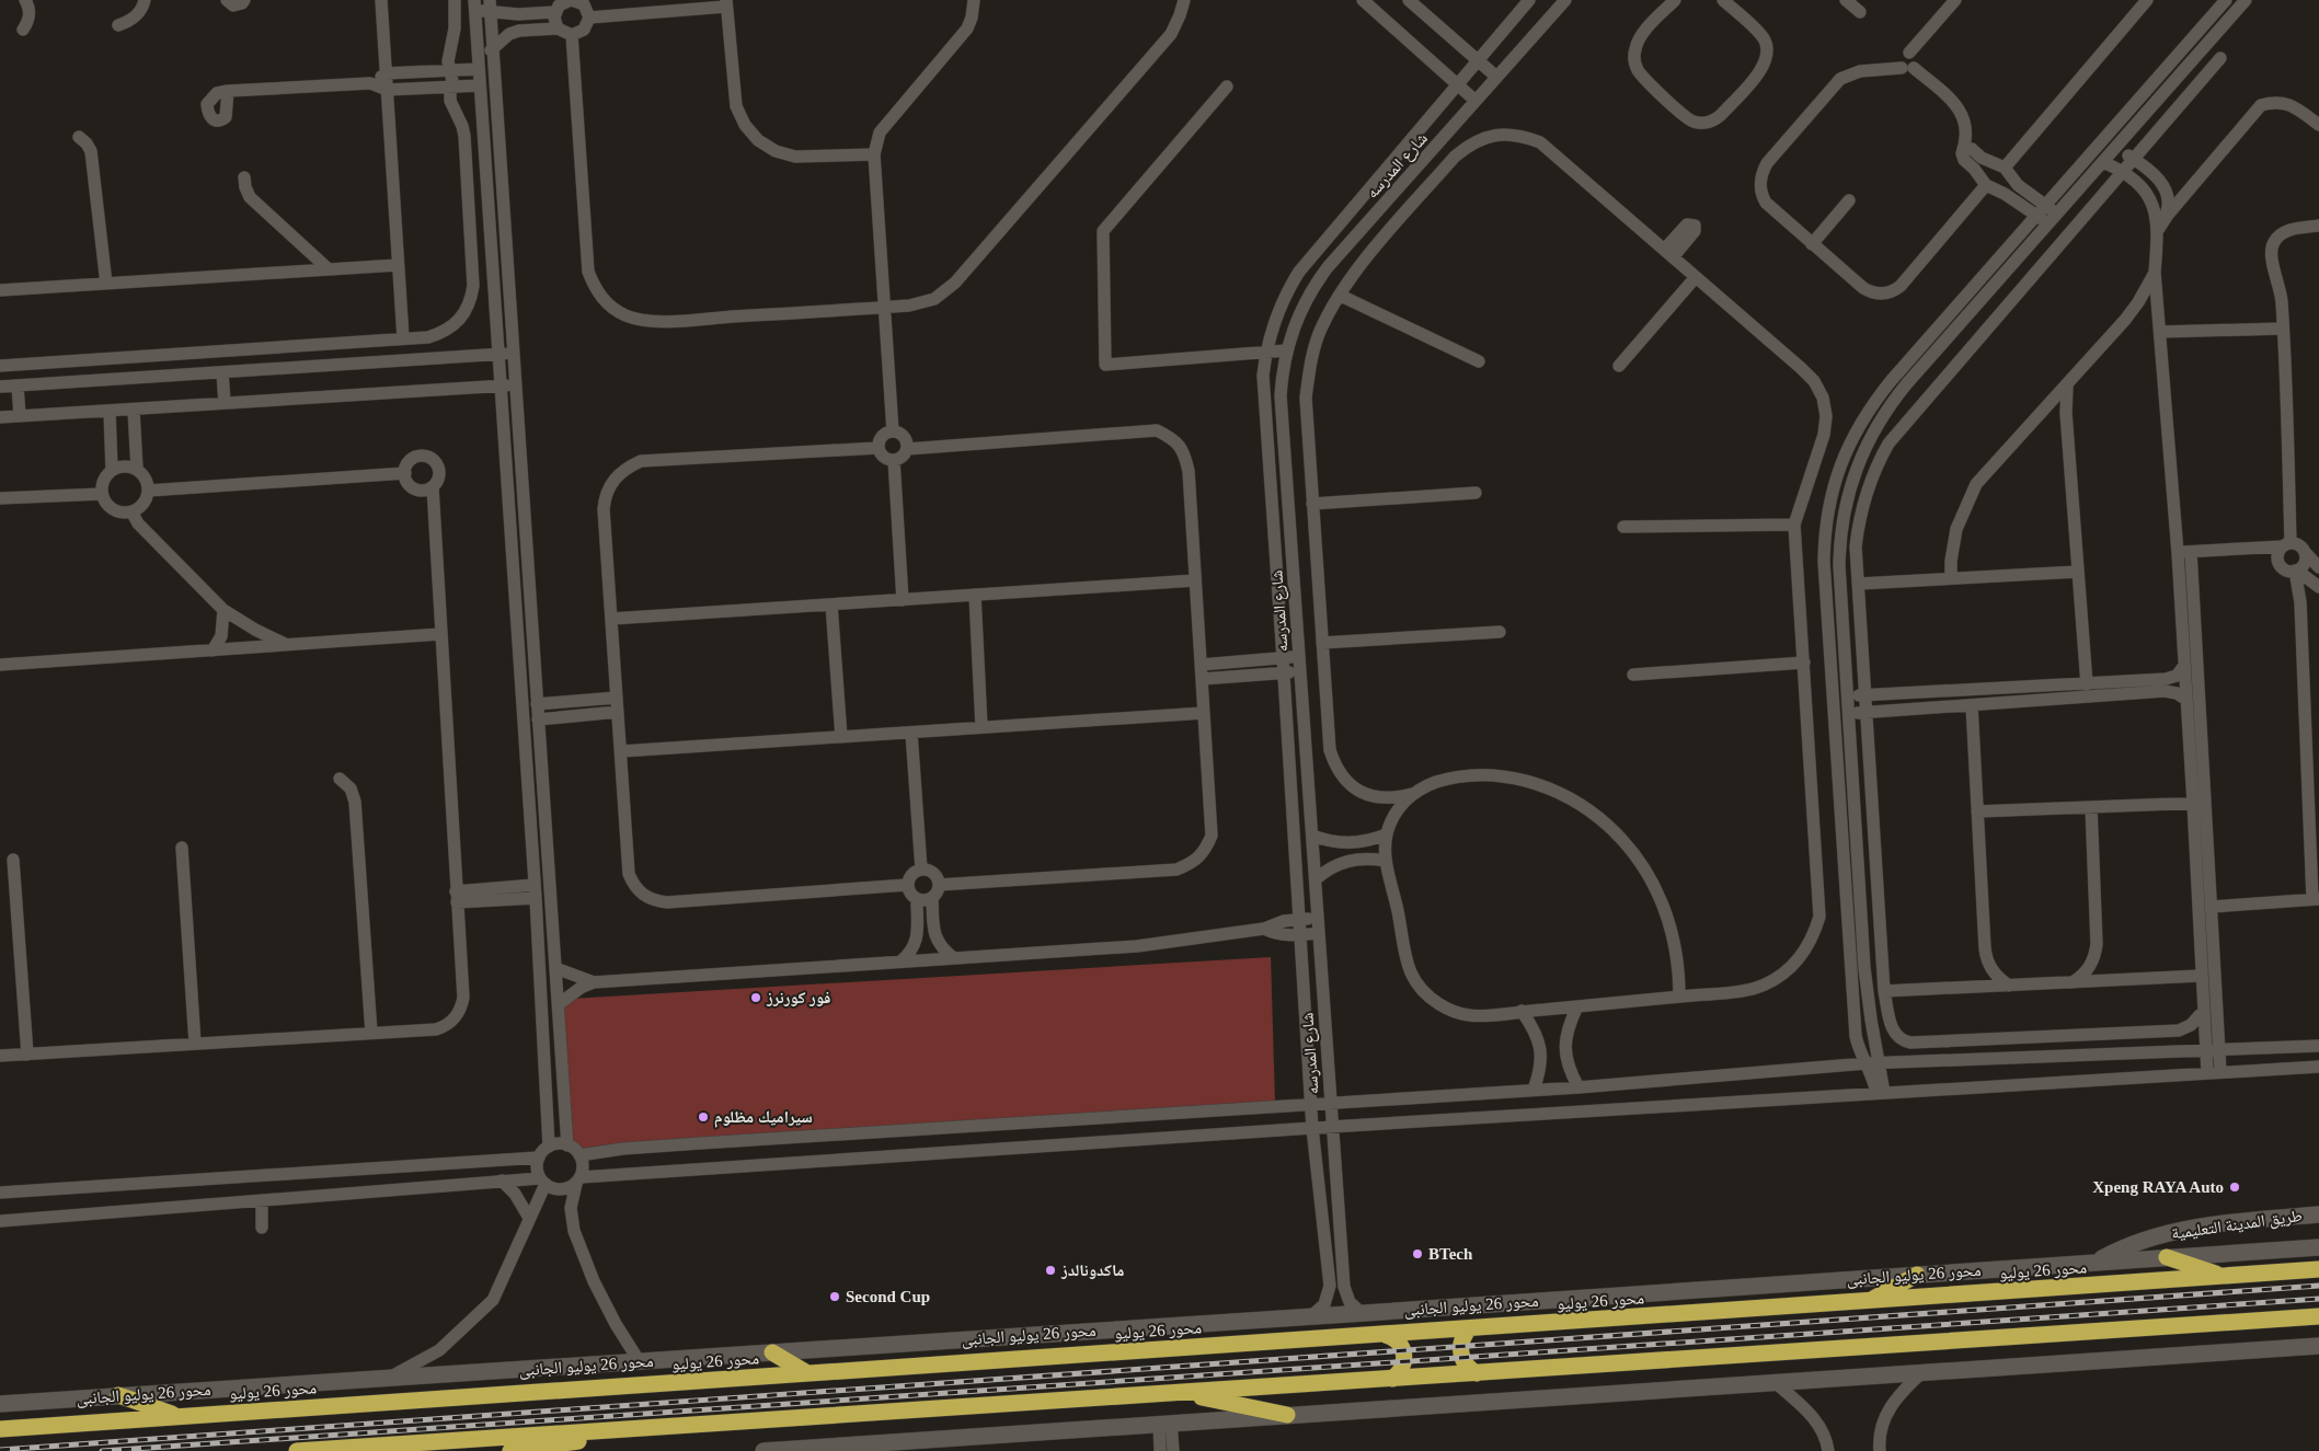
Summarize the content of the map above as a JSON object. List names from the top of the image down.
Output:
{
  "streets": {
    "highway": ["محور 26 يوليو"],
    "main road": ["طريق المدينة التعليمية", "محور 26 يوليو الجانبى"],
    "street": ["شارع المدرسه"]
  },
  "crossings": [
    ["شارع المدرسه", "محور 26 يوليو الجانبى"],
    ["طريق المدينة التعليمية", "محور 26 يوليو الجانبى"]
  ],
  "places": [
    "فور كورنرز",
    "سيراميك مظلوم",
    "Xpeng RAYA Auto",
    "BTech",
    "ماكدونالدز",
    "Second Cup"
  ]
}
